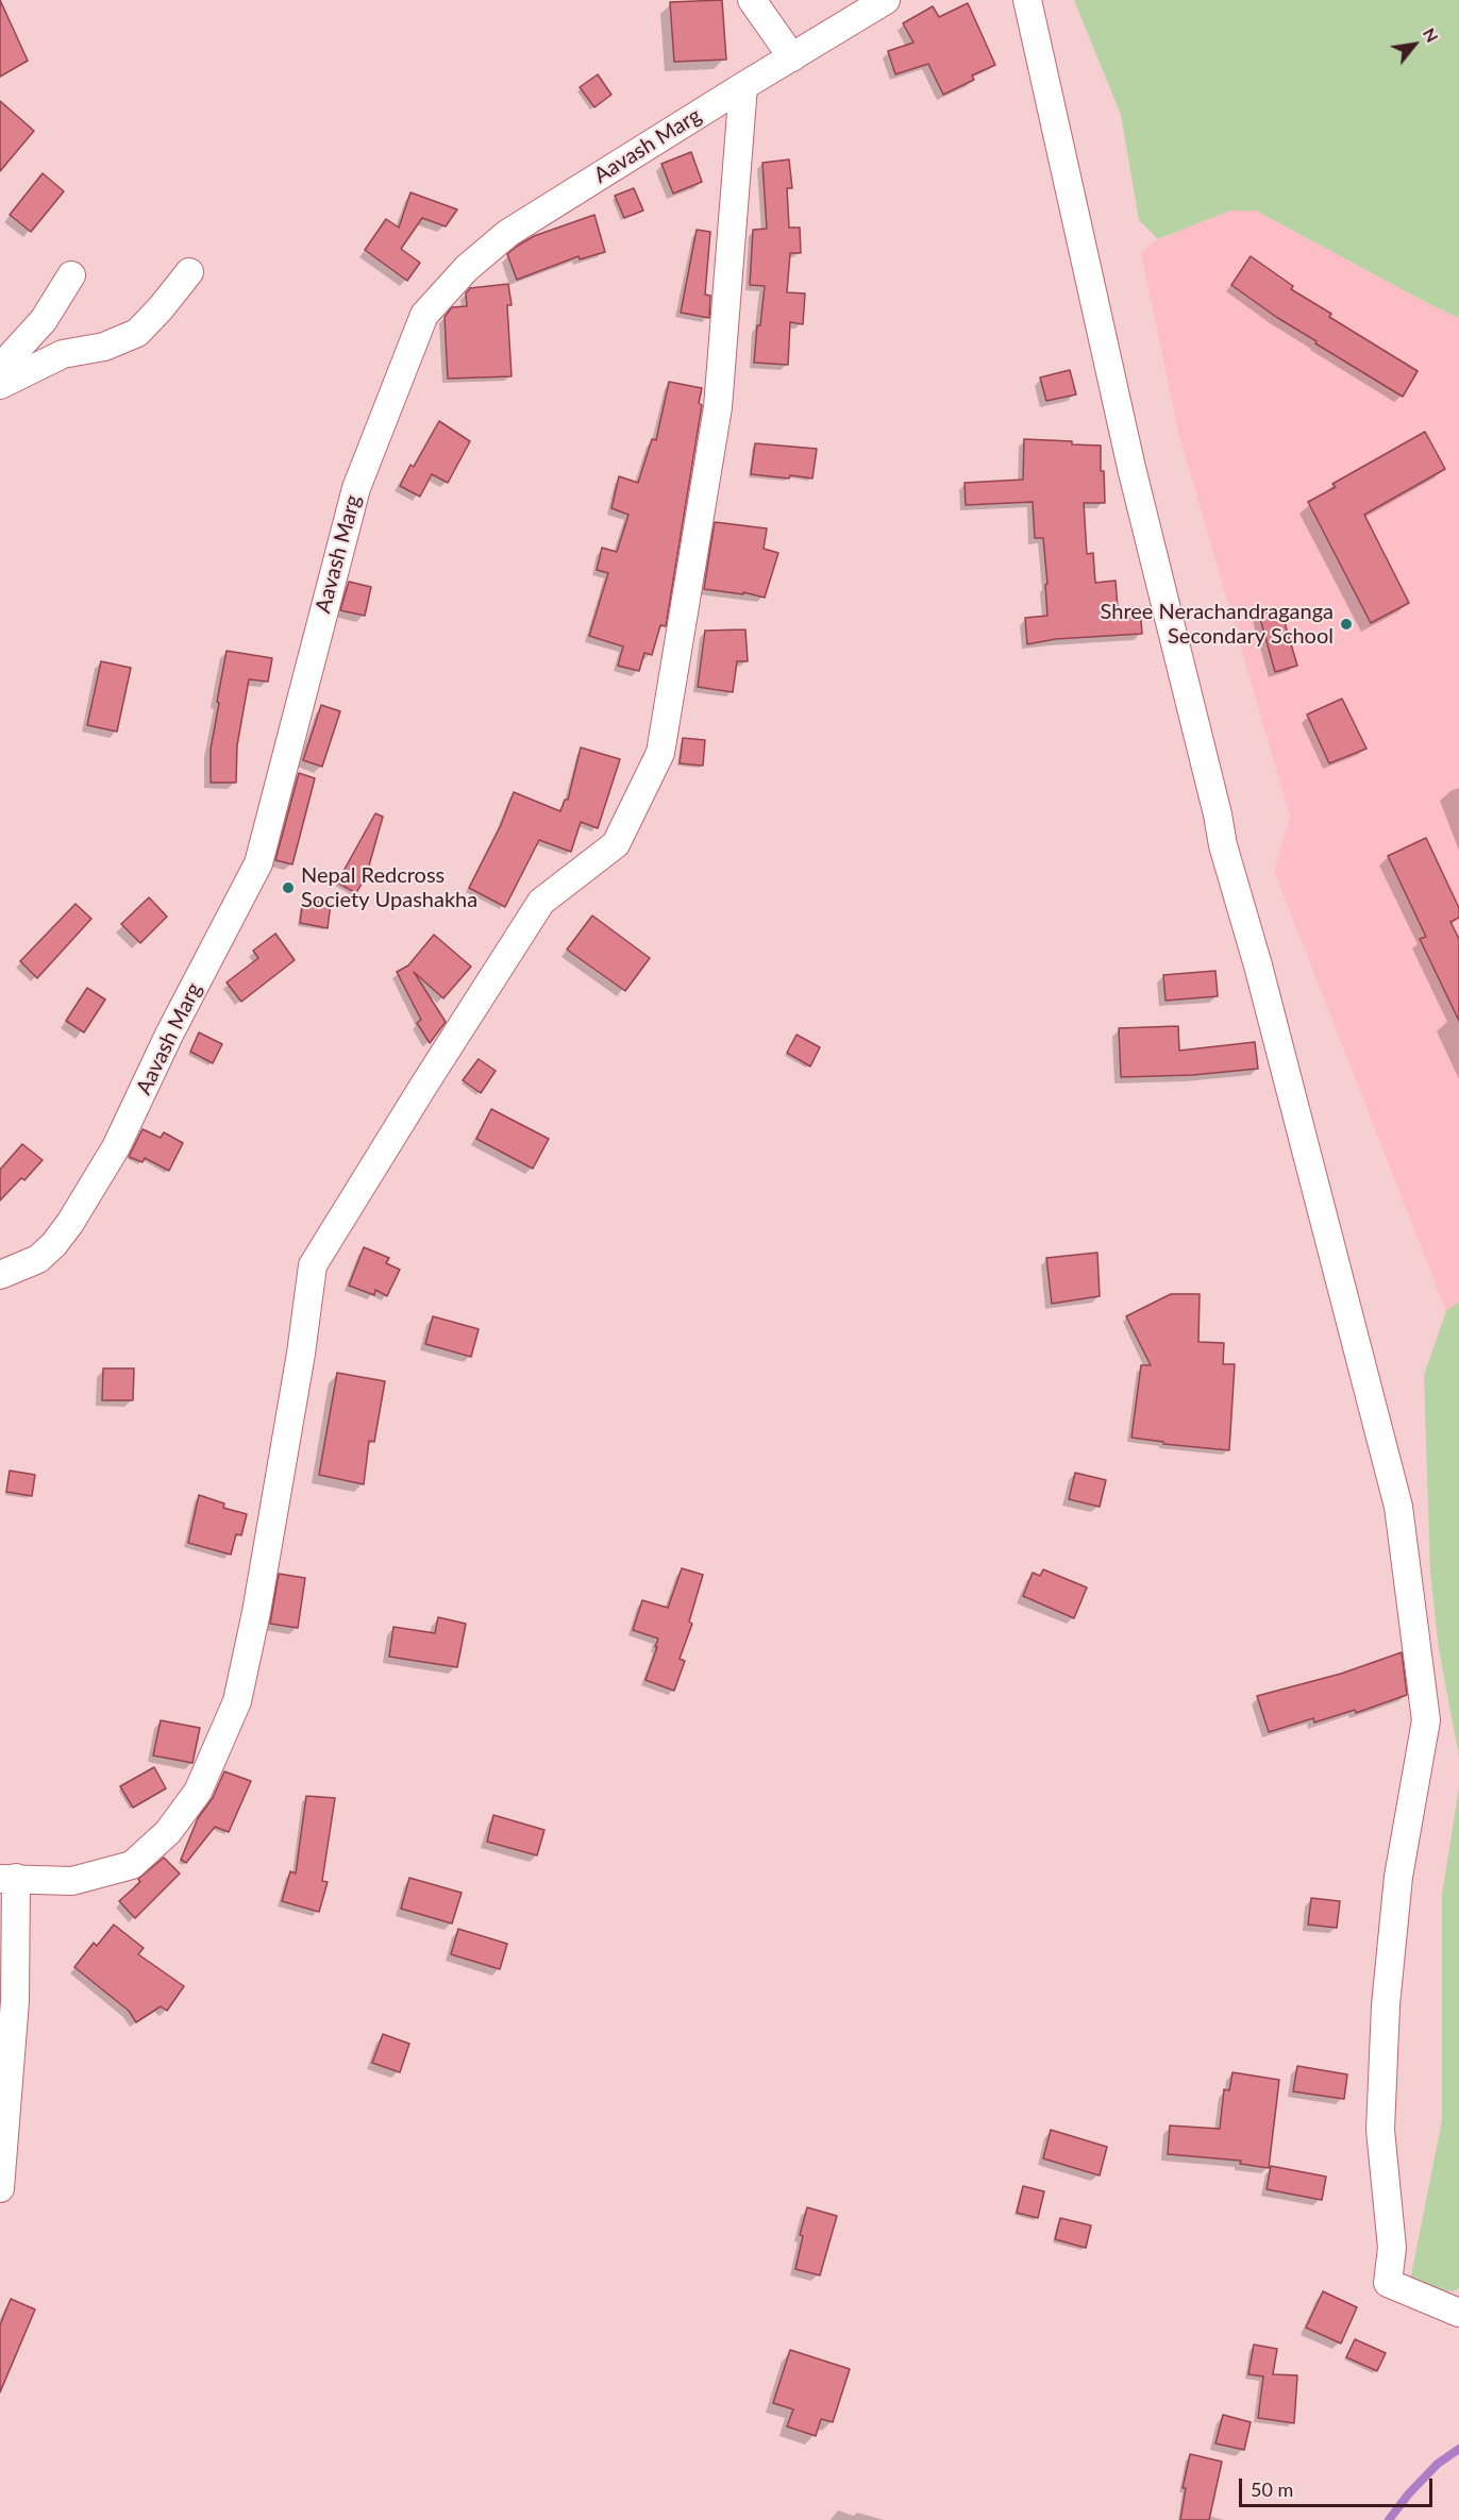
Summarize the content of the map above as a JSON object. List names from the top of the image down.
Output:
{
  "streets": {
    "street": ["Aavash Marg"]
  },
  "places": ["Shree Nerachandraganga Secondary School", "Nepal Redcross Society Upashakha"],
  "scale_bar": "50 m",
  "north": "top right"
}
